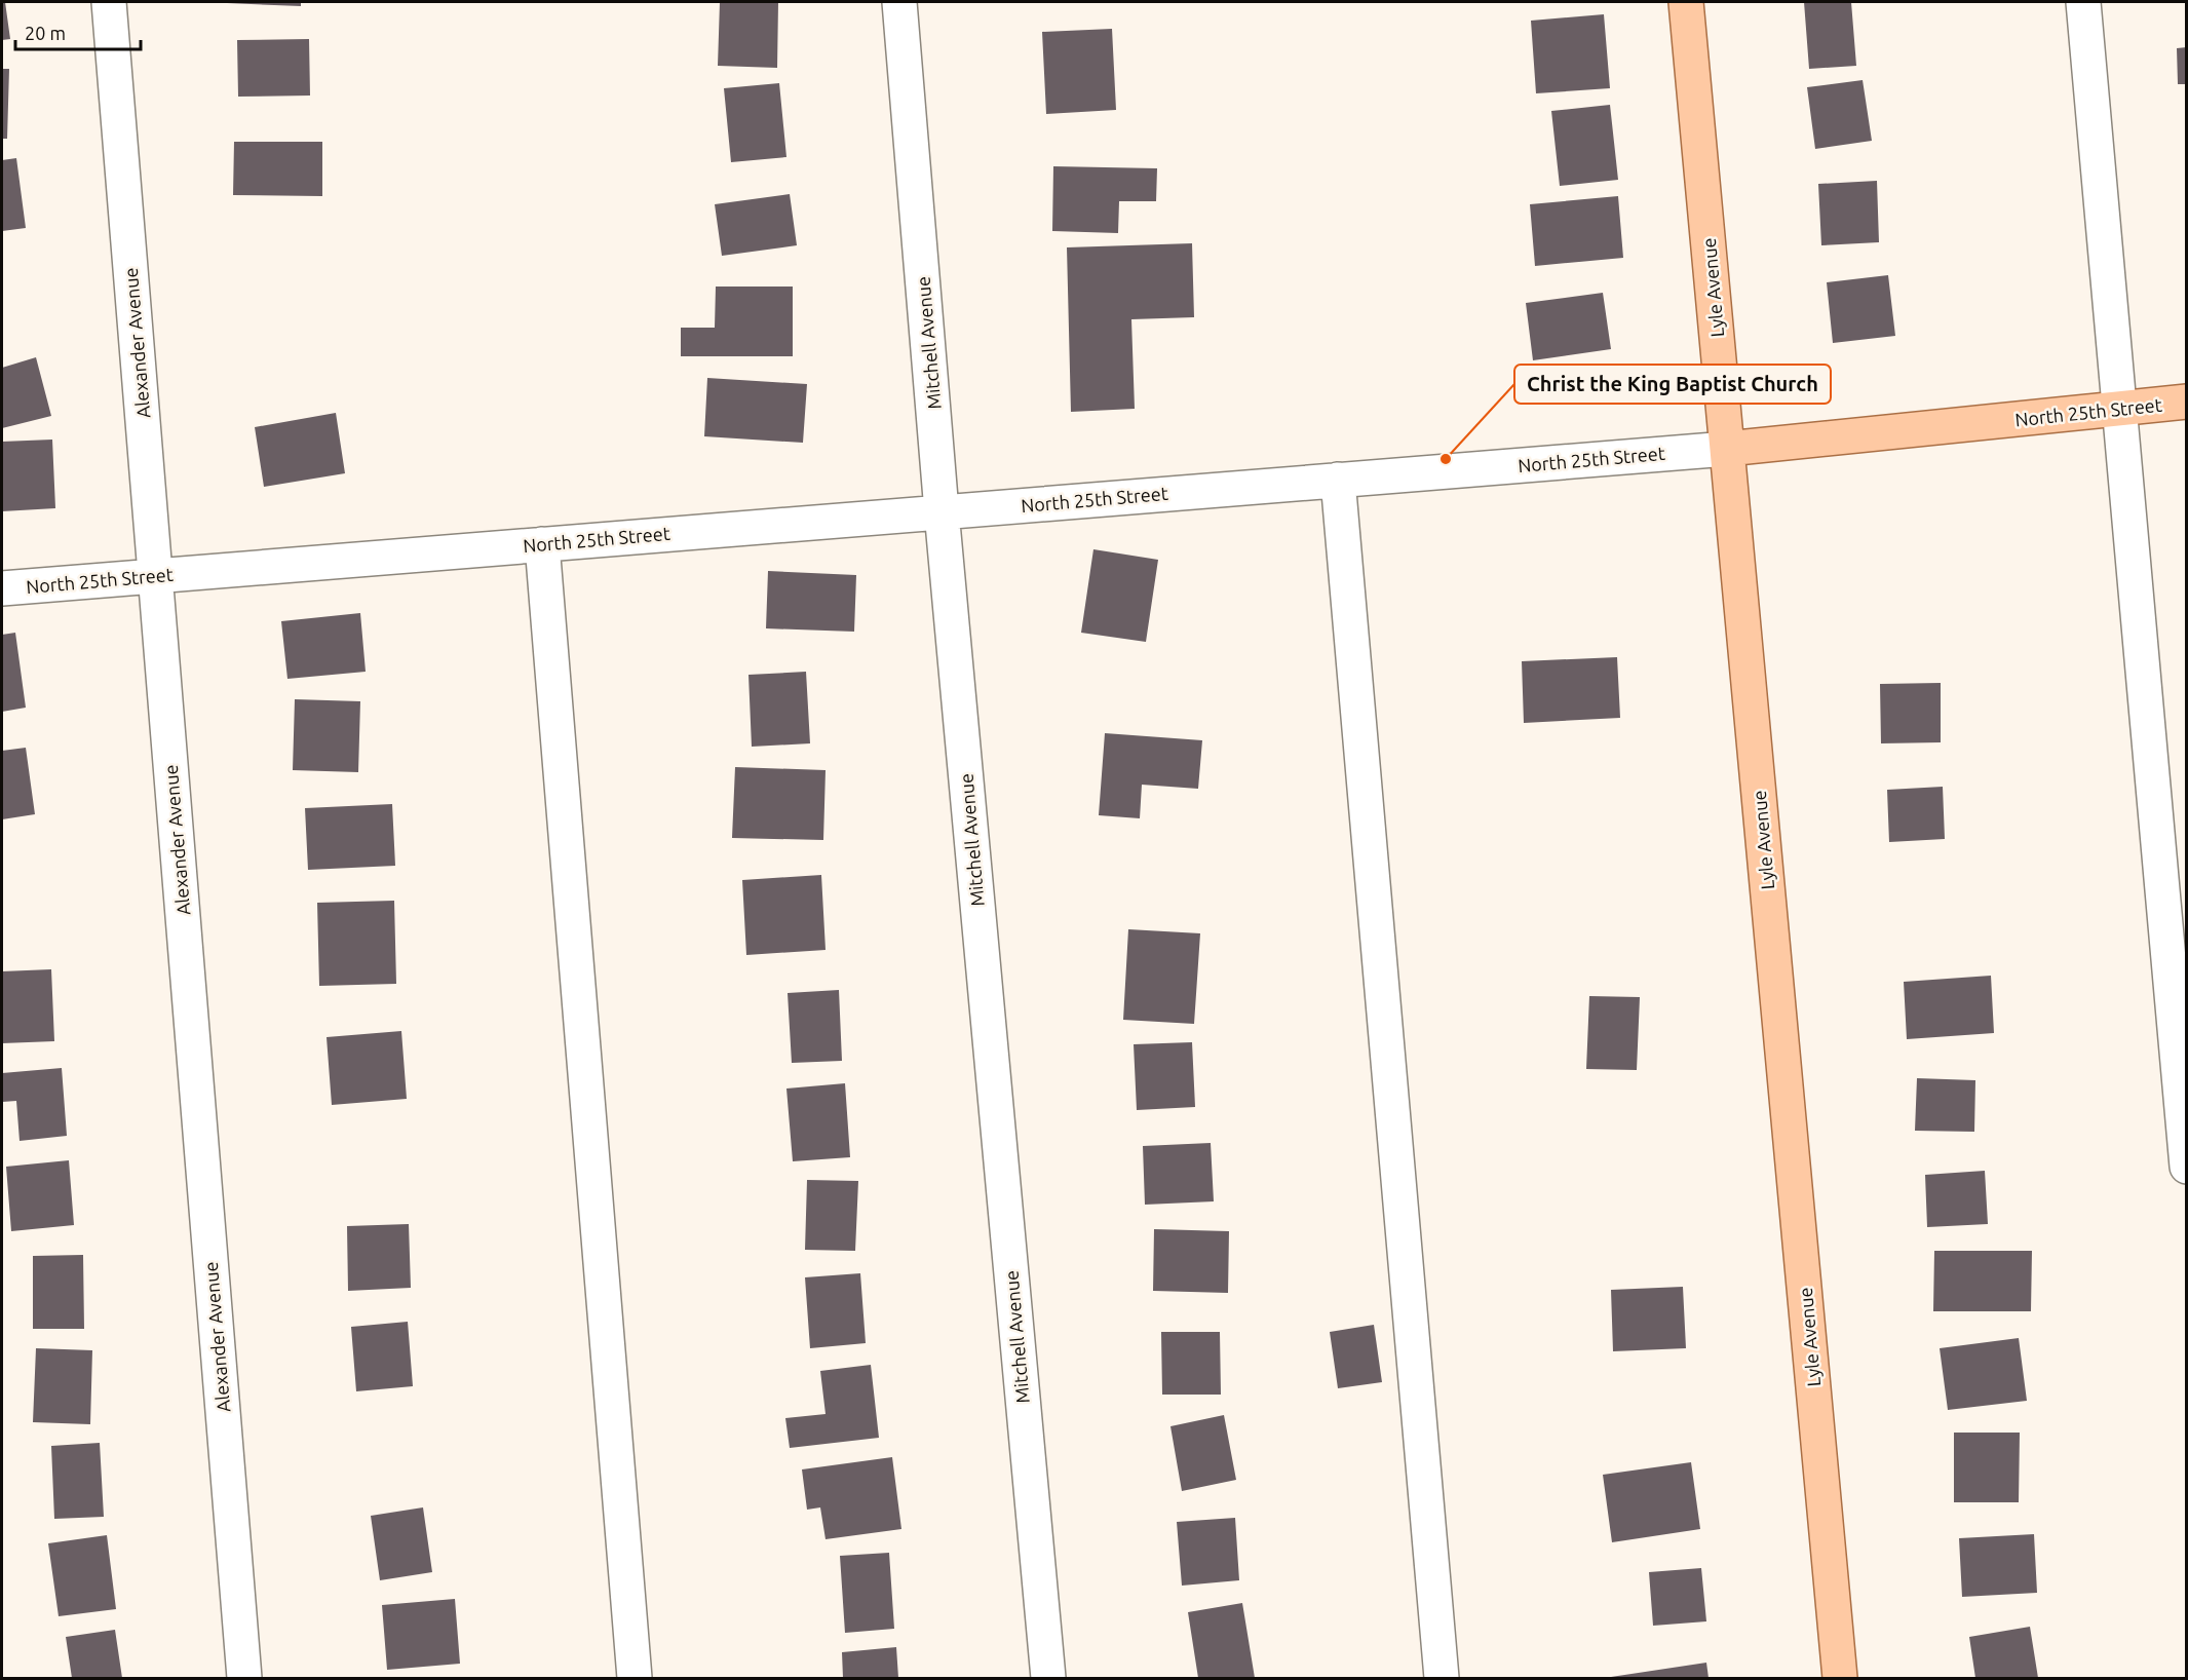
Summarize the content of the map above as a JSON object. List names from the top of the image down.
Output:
{
  "streets": {
    "main road": ["Lyle Avenue", "North 25th Street"],
    "street": ["Alexander Avenue", "Mitchell Avenue"]
  },
  "crossings": [
    ["Lyle Avenue", "North 25th Street"],
    ["Alexander Avenue", "North 25th Street"],
    ["Mitchell Avenue", "North 25th Street"]
  ],
  "places": ["Christ the King Baptist Church"],
  "scale_bar": "20 m"
}
